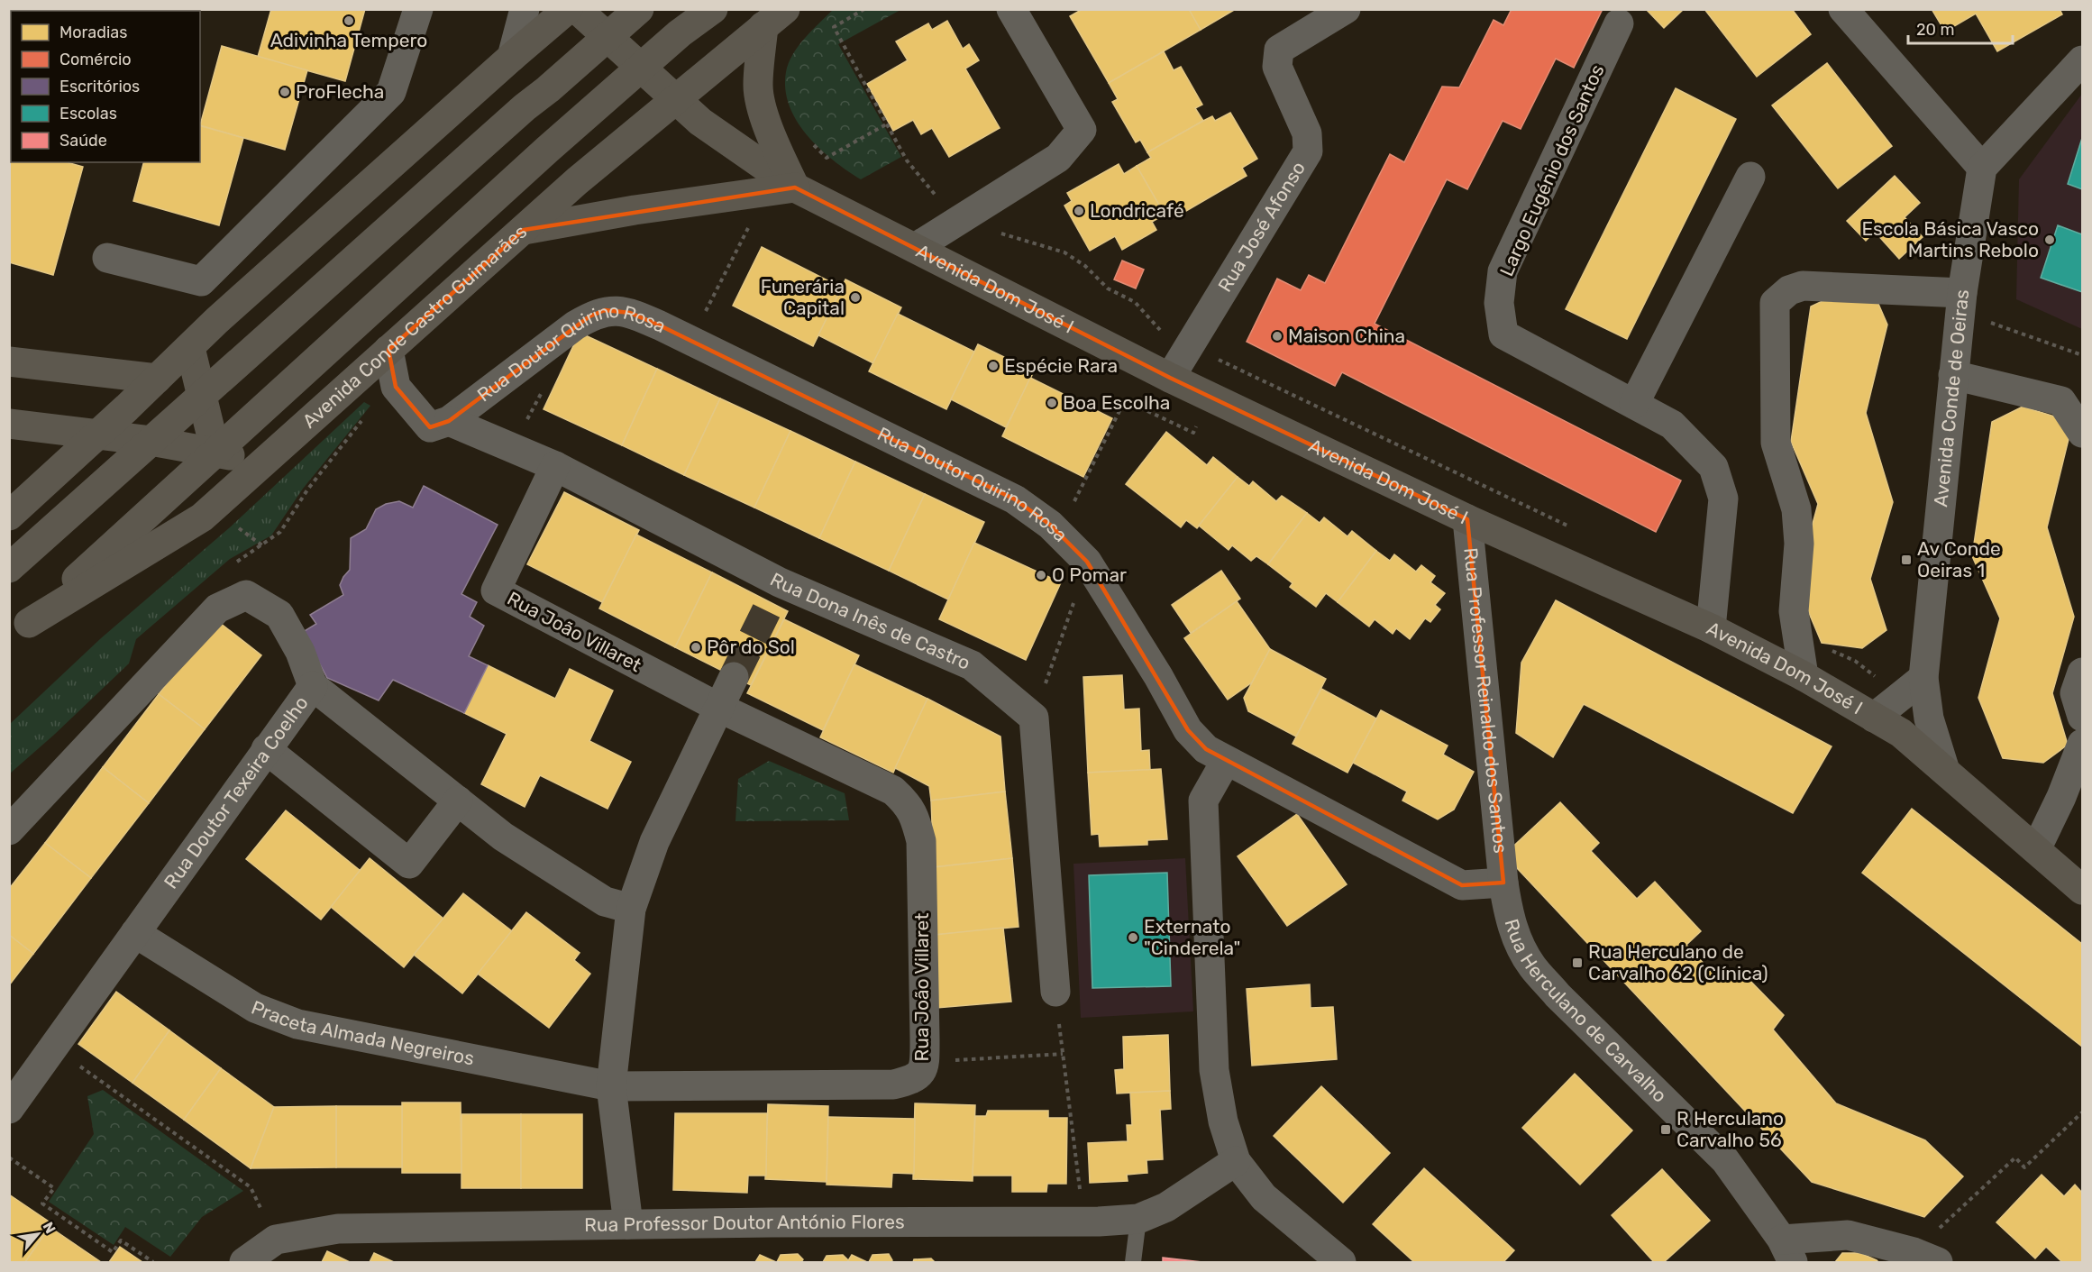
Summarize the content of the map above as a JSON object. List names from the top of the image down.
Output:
{
  "streets": {
    "main road": ["Avenida Dom José I", "Avenida Conde Castro Guimarães"],
    "street": [
      "Largo Eugénio dos Santos",
      "Rua José Afonso",
      "Rua Doutor Quirino Rosa",
      "Avenida Conde de Oeiras",
      "Rua Dona Inês de Castro",
      "Rua João Villaret",
      "Rua Professor Reinaldo dos Santos",
      "Rua Doutor Texeira Coelho",
      "Rua Herculano de Carvalho",
      "Praceta Almada Negreiros",
      "Rua Professor Doutor António Flores"
    ]
  },
  "crossings": [
    ["Largo Eugénio dos Santos", "Avenida Dom José I"],
    ["Rua José Afonso", "Avenida Dom José I"],
    ["Avenida Dom José I", "Avenida Conde Castro Guimarães"],
    ["Avenida Dom José I", "Avenida Conde de Oeiras"],
    ["Avenida Dom José I", "Rua Professor Reinaldo dos Santos"],
    ["Rua Doutor Quirino Rosa", "Rua Dona Inês de Castro"],
    ["Rua Dona Inês de Castro", "Rua João Villaret"],
    ["Rua João Villaret", "Praceta Almada Negreiros"],
    ["Rua Professor Reinaldo dos Santos", "Rua Herculano de Carvalho"],
    ["Rua Doutor Texeira Coelho", "Praceta Almada Negreiros"]
  ],
  "places": {
    "other": [
      "Adivinha Tempero",
      "ProFlecha",
      "Londricafé",
      "Escola Básica Vasco Martins Rebolo",
      "Funerária Capital",
      "Maison China",
      "Espécie Rara",
      "Boa Escolha",
      "O Pomar",
      "Pôr do Sol",
      "Externato \"Cinderela\""
    ],
    "transit": ["Av Conde Oeiras 1", "Rua Herculano de Carvalho 62 (Clínica)", "R Herculano Carvalho 56"]
  },
  "legend": [
    "Moradias",
    "Comércio",
    "Escritórios",
    "Escolas",
    "Saúde"
  ],
  "scale_bar": "20 m",
  "north": "top right"
}
